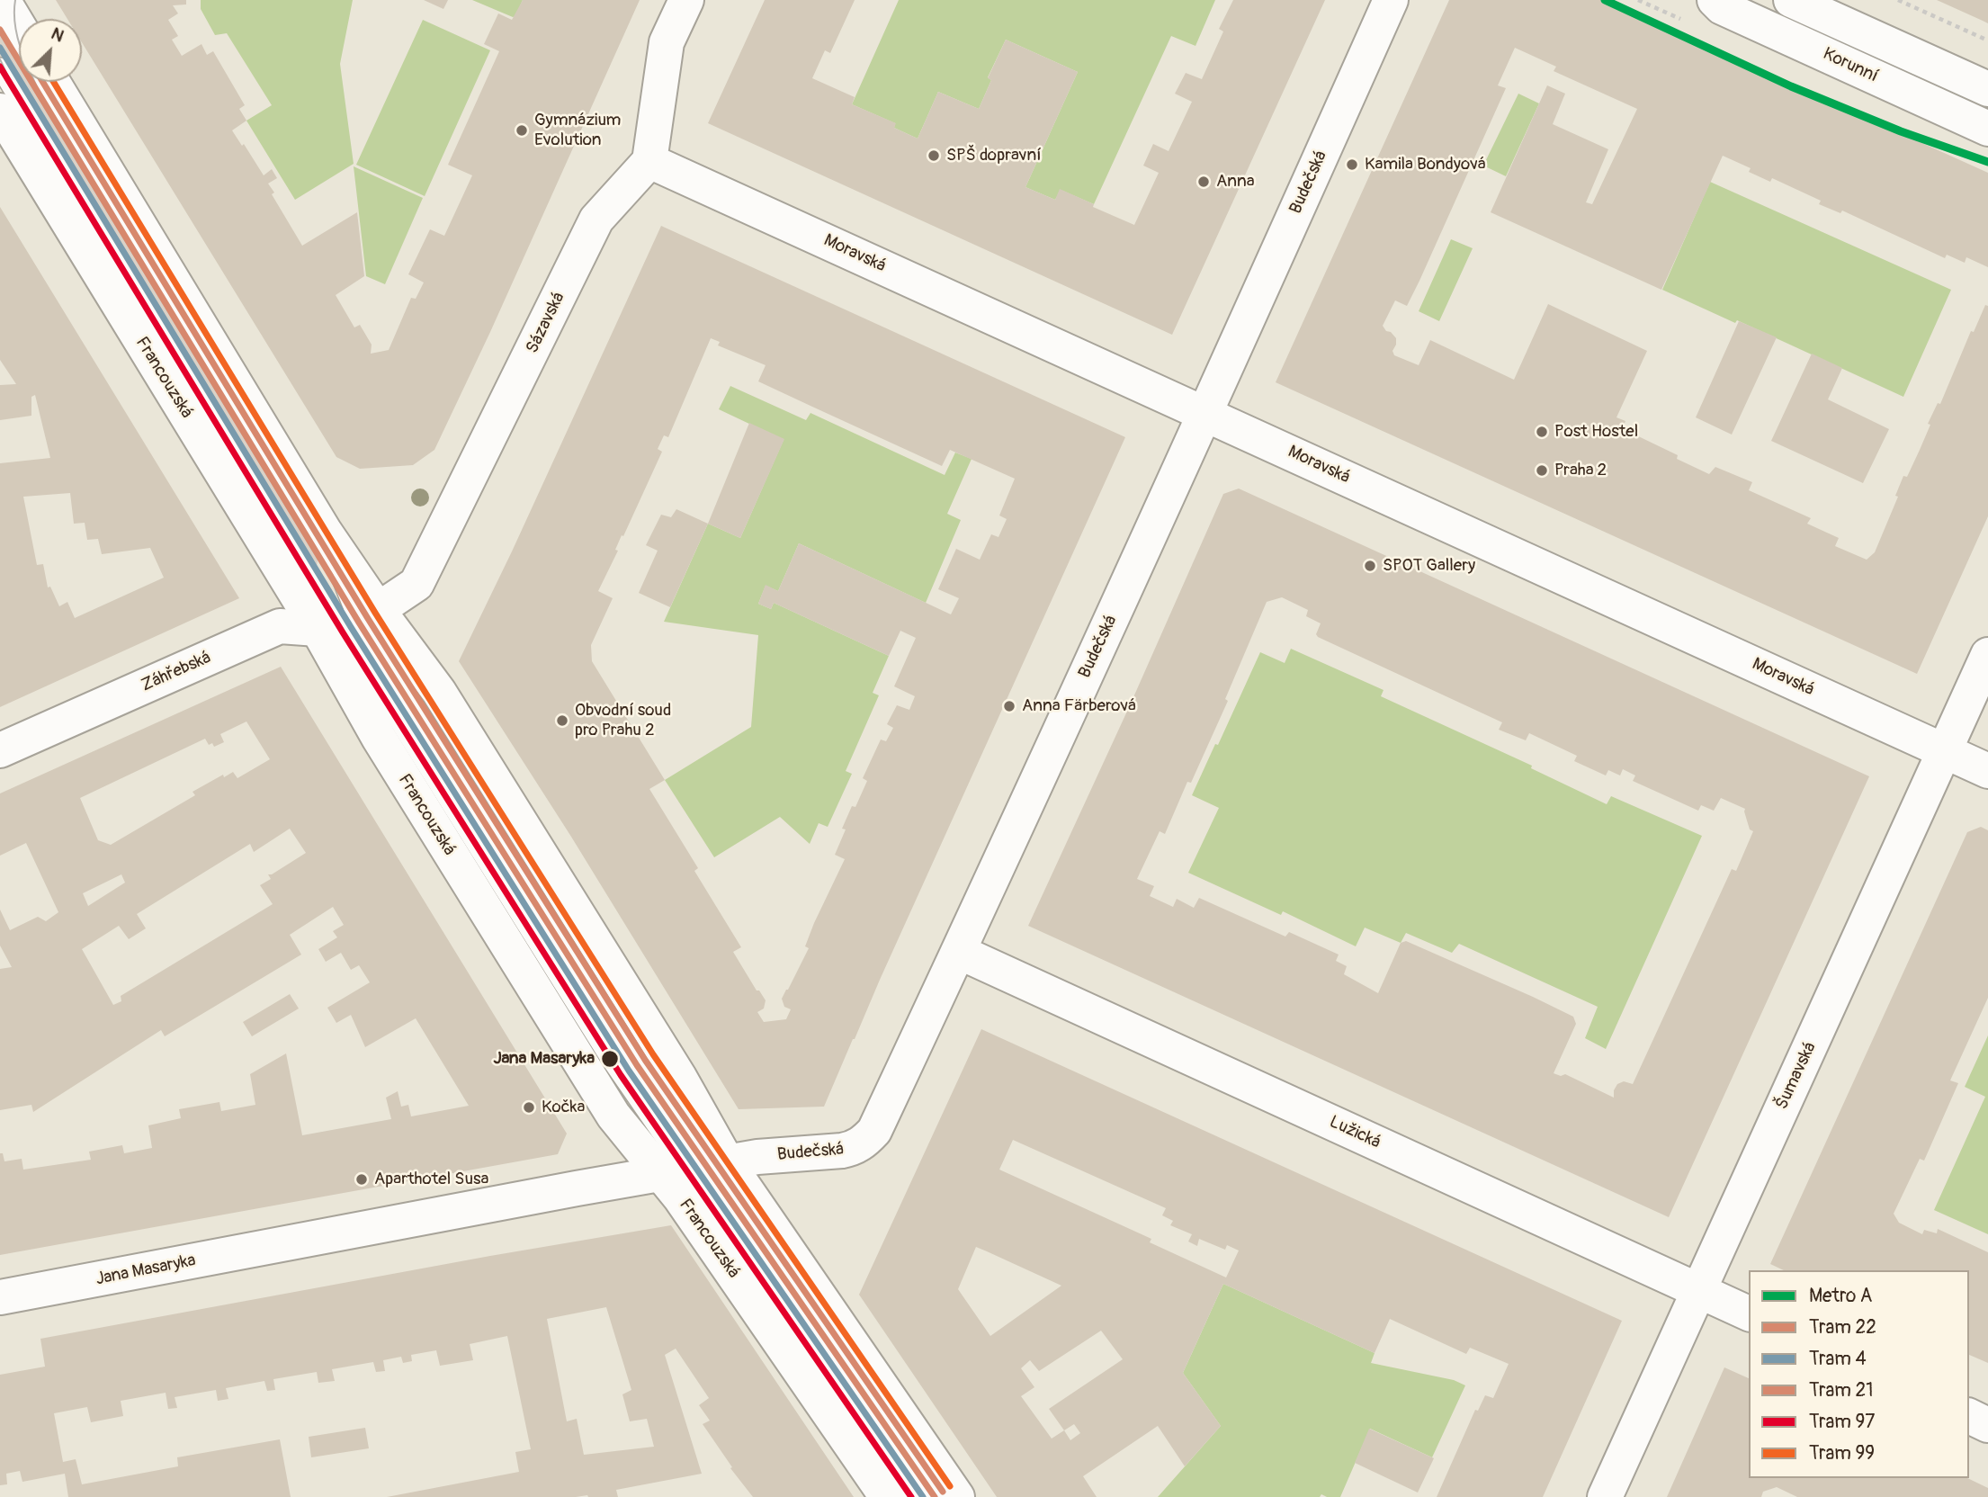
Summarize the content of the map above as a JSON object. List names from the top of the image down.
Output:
{
  "streets": {
    "street": [
      "Korunní",
      "Budečská",
      "Moravská",
      "Sázavská",
      "Francouzská",
      "Záhřebská",
      "Šumavská",
      "Lužická",
      "Jana Masaryka"
    ]
  },
  "crossings": [
    ["Budečská", "Moravská"],
    ["Budečská", "Francouzská"],
    ["Budečská", "Lužická"],
    ["Budečská", "Jana Masaryka"],
    ["Moravská", "Sázavská"],
    ["Moravská", "Šumavská"],
    ["Sázavská", "Francouzská"],
    ["Sázavská", "Záhřebská"],
    ["Francouzská", "Záhřebská"],
    ["Francouzská", "Jana Masaryka"],
    ["Šumavská", "Lužická"]
  ],
  "places": [
    "Gymnázium Evolution",
    "SPŠ dopravní",
    "Kamila Bondyová",
    "Anna",
    "Post Hostel",
    "Praha 2",
    "SPOT Gallery",
    "Anna Fӓrberová",
    "Obvodní soud pro Prahu 2",
    "Jana Masaryka",
    "Kočka",
    "Aparthotel Susa"
  ],
  "lines": [
    "metro line A",
    "tram line 22",
    "tram line 4",
    "tram line 97",
    "tram line 21",
    "tram line 99"
  ],
  "legend": [
    "Metro A",
    "Tram 22",
    "Tram 4",
    "Tram 21",
    "Tram 97",
    "Tram 99"
  ],
  "north": "top right"
}
